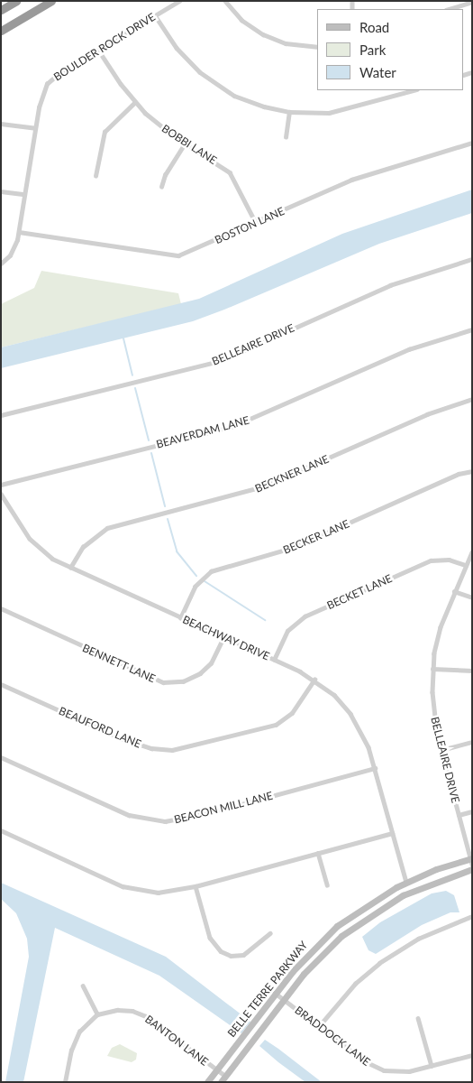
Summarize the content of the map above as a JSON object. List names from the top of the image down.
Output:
{
  "streets": {
    "main road": ["BELLE TERRE PARKWAY"],
    "street": [
      "BOULDER ROCK DRIVE",
      "BOBBI LANE",
      "BOSTON LANE",
      "BELLEAIRE DRIVE",
      "BEAVERDAM LANE",
      "BECKNER LANE",
      "BECKER LANE",
      "BECKET LANE",
      "BEACHWAY DRIVE",
      "BENNETT LANE",
      "BEAUFORD LANE",
      "BEACON MILL LANE",
      "BRADDOCK LANE",
      "BANTON LANE"
    ]
  },
  "crossings": [
    ["BOULDER ROCK DRIVE", "BOBBI LANE"],
    ["BOULDER ROCK DRIVE", "BOSTON LANE"],
    ["BOBBI LANE", "BOSTON LANE"],
    ["BELLEAIRE DRIVE", "BECKET LANE"],
    ["BELLEAIRE DRIVE", "BELLE TERRE PARKWAY"],
    ["BECKNER LANE", "BEACHWAY DRIVE"],
    ["BECKER LANE", "BEACHWAY DRIVE"],
    ["BECKET LANE", "BEACHWAY DRIVE"],
    ["BEACHWAY DRIVE", "BENNETT LANE"],
    ["BEACHWAY DRIVE", "BEAUFORD LANE"],
    ["BEACHWAY DRIVE", "BEACON MILL LANE"],
    ["BEACHWAY DRIVE", "BELLE TERRE PARKWAY"],
    ["BELLE TERRE PARKWAY", "BRADDOCK LANE"],
    ["BELLE TERRE PARKWAY", "BANTON LANE"]
  ],
  "legend": ["Road", "Park", "Water"]
}
